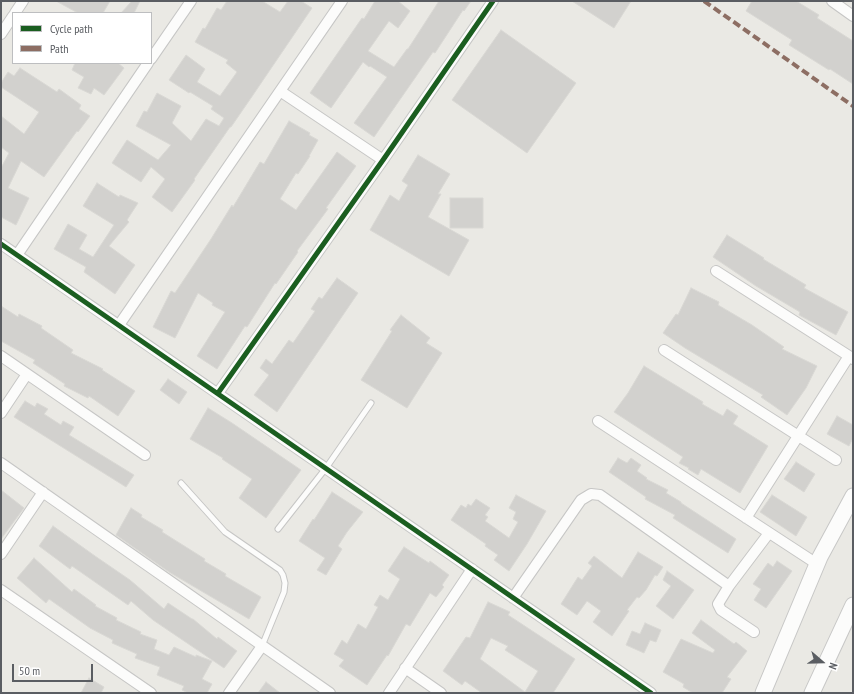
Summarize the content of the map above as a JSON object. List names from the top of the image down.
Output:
{
  "legend": ["Cycle path", "Path"],
  "scale_bar": "50 m",
  "north": "right"
}
